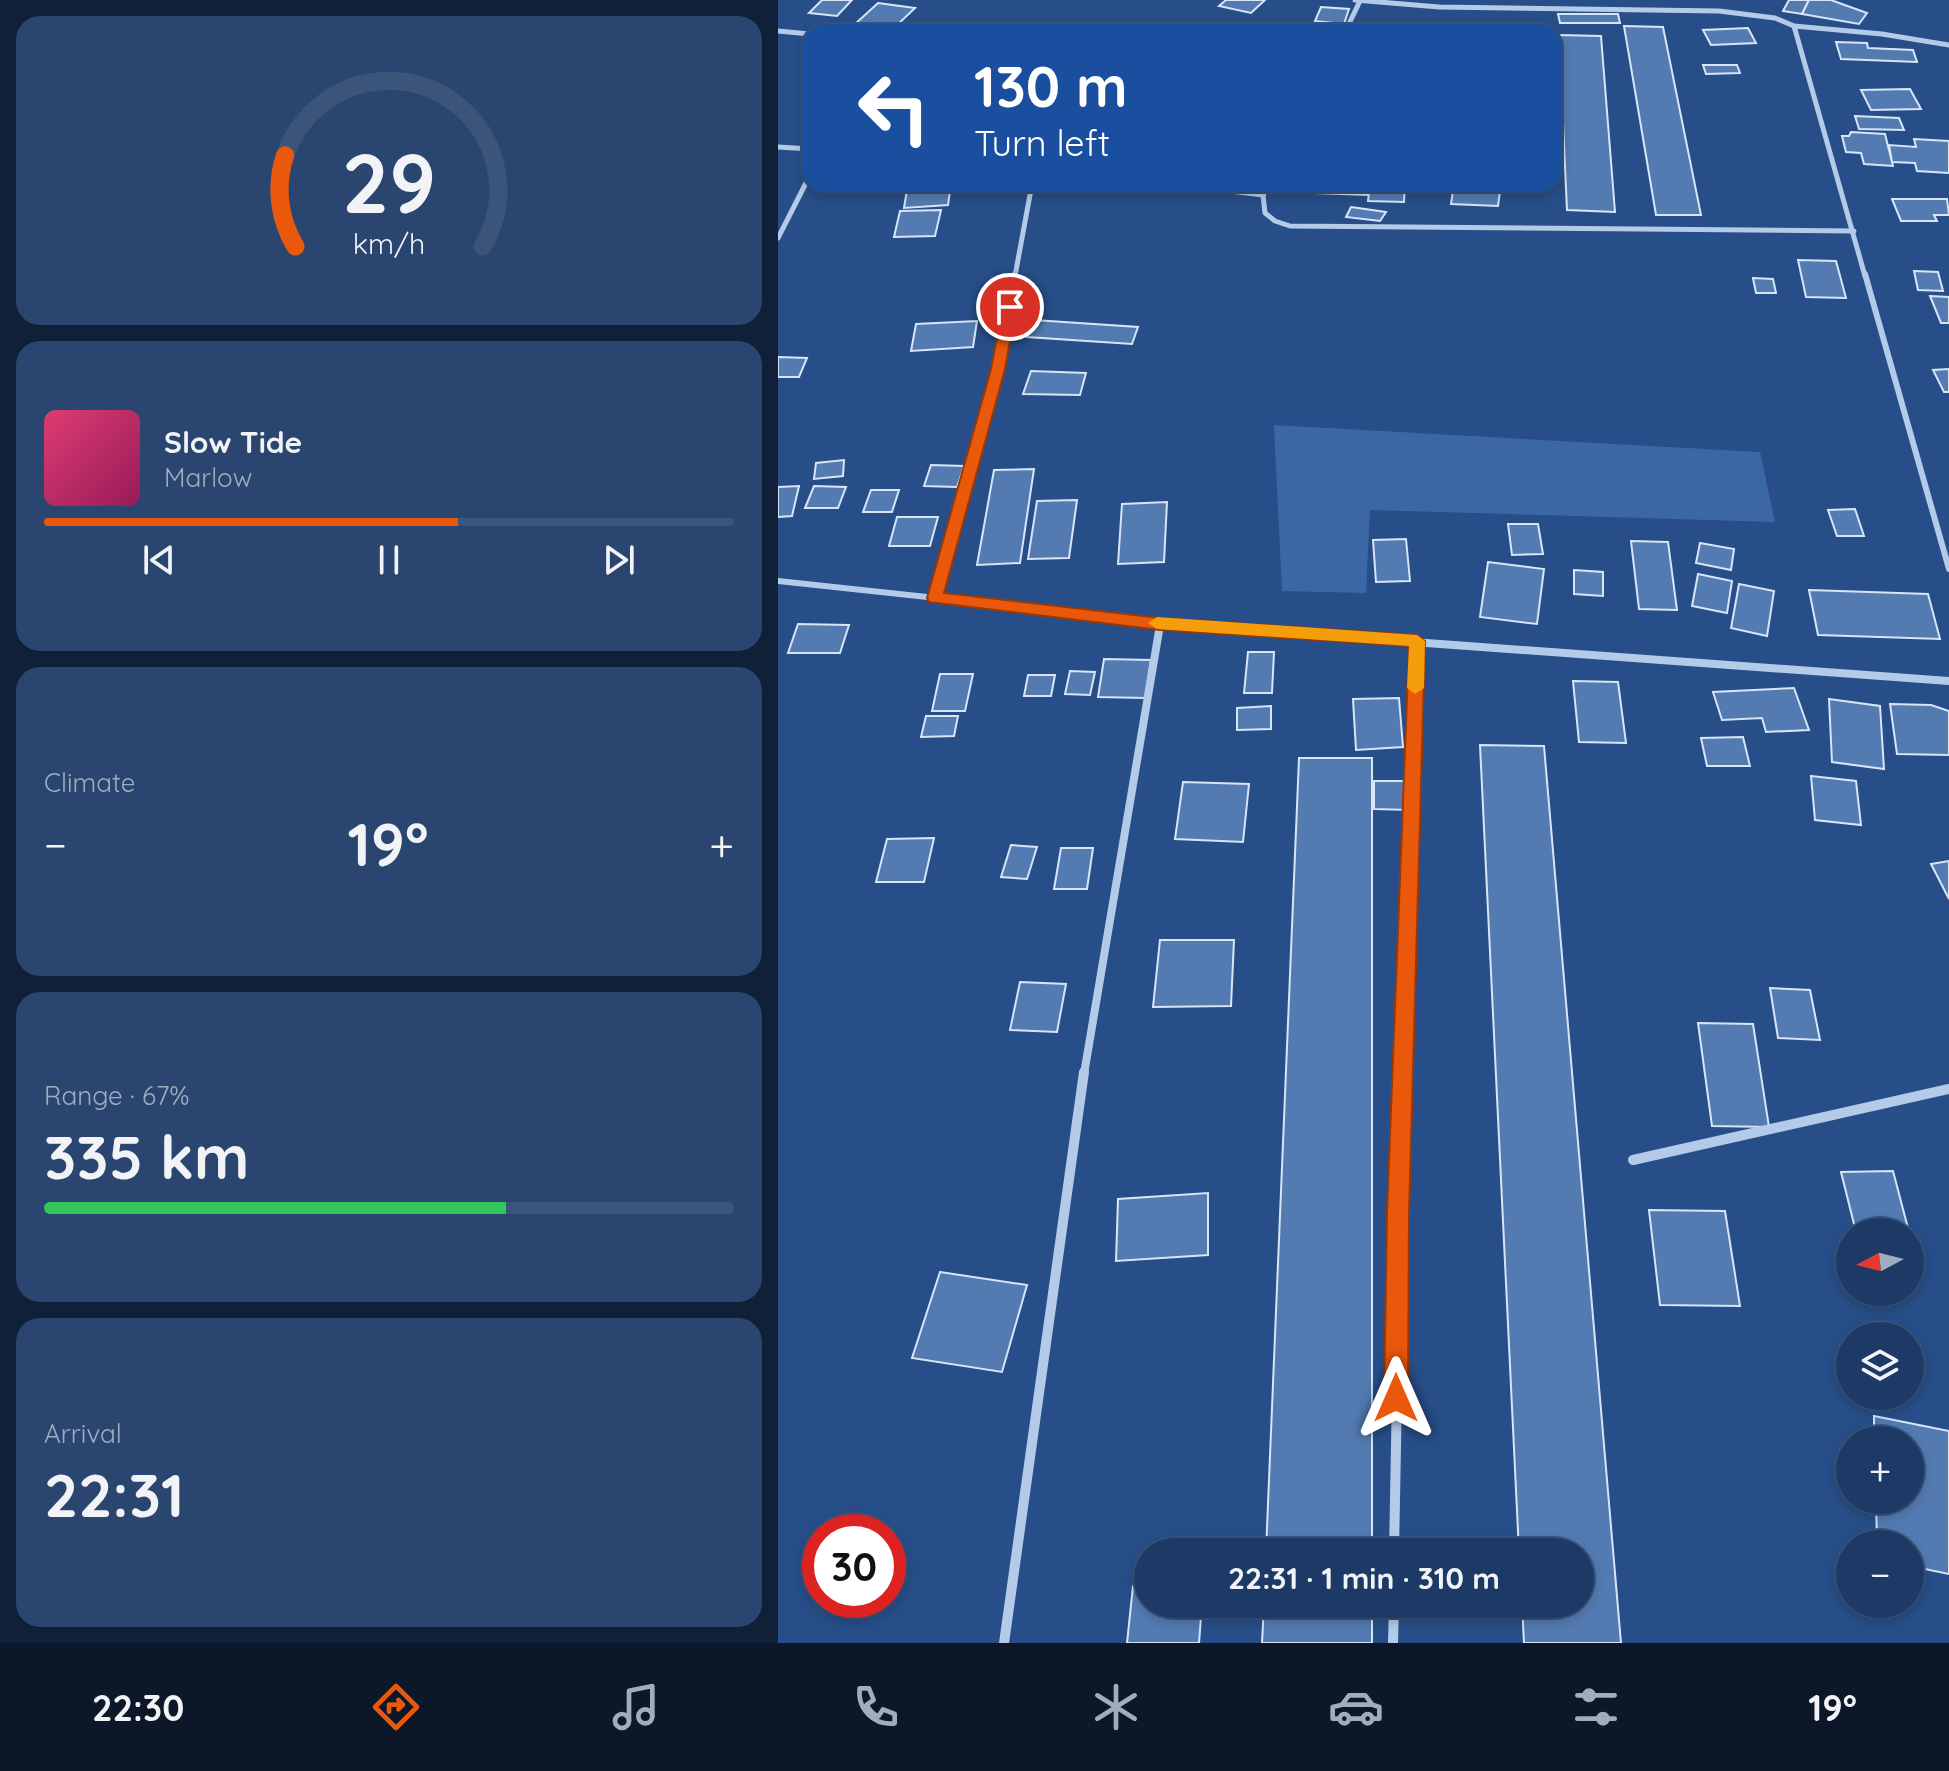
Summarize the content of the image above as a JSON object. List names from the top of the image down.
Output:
{
  "north": "left",
  "page": {
    "turn": ["130 m", "Turn left"],
    "song": ["Slow Tide", "Marlow"],
    "tile": [
      "Climate",
      ["Range · 67%", "335 km"],
      ["Arrival", "22:31"]
    ],
    "heat": ["−", "19°", "+"],
    "map_buttons": ["+", "−"],
    "limit": "30",
    "trip": "22:31 · 1 min · 310 m",
    "tabs": ["22:30", "19°"],
    "gauge": ["29", "km/h"]
  }
}
